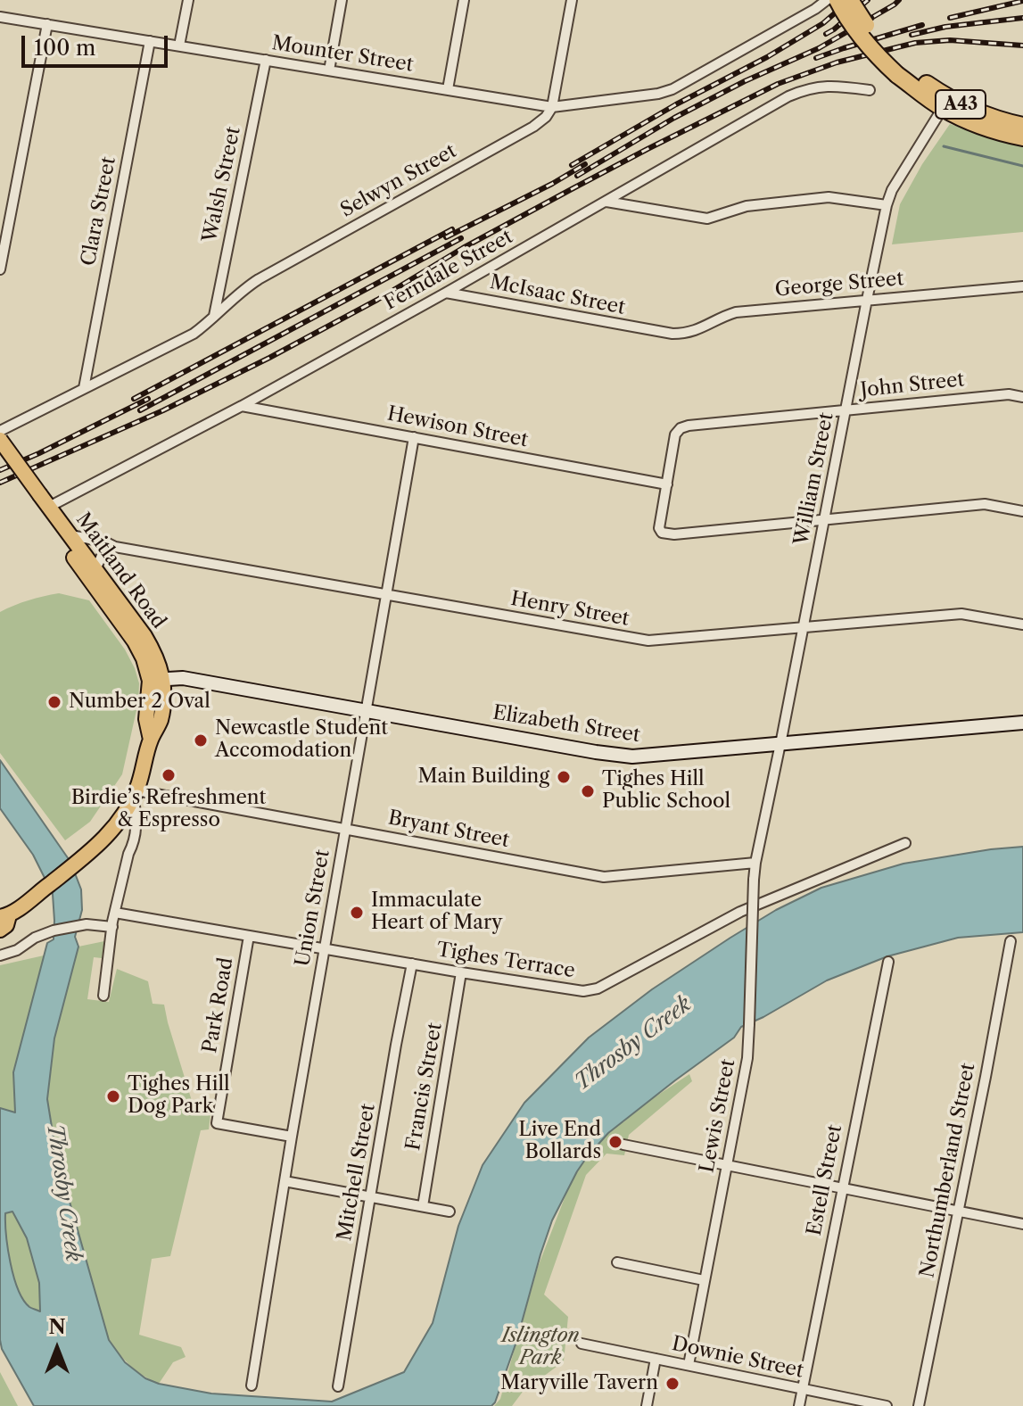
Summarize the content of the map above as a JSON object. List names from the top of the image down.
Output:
{
  "streets": {
    "highway": ["A43"],
    "main road": ["Maitland Road", "Elizabeth Street"],
    "street": [
      "Mounter Street",
      "Selwyn Street",
      "Walsh Street",
      "Clara Street",
      "Ferndale Street",
      "George Street",
      "McIsaac Street",
      "John Street",
      "Hewison Street",
      "William Street",
      "Henry Street",
      "Bryant Street",
      "Union Street",
      "Tighes Terrace",
      "Park Road",
      "Francis Street",
      "Lewis Street",
      "Northumberland Street",
      "Mitchell Street",
      "Estell Street",
      "Downie Street"
    ]
  },
  "crossings": [
    ["Mounter Street", "Selwyn Street"],
    ["Mounter Street", "Walsh Street"],
    ["Mounter Street", "Clara Street"],
    ["A43", "William Street"],
    ["Selwyn Street", "Walsh Street"],
    ["Selwyn Street", "Clara Street"],
    ["Ferndale Street", "McIsaac Street"],
    ["Ferndale Street", "Hewison Street"],
    ["Ferndale Street", "Maitland Road"],
    ["George Street", "McIsaac Street"],
    ["George Street", "William Street"],
    ["John Street", "Hewison Street"],
    ["John Street", "William Street"],
    ["Hewison Street", "Union Street"],
    ["William Street", "Henry Street"],
    ["William Street", "Elizabeth Street"],
    ["William Street", "Bryant Street"],
    ["William Street", "Lewis Street"],
    ["Maitland Road", "Henry Street"],
    ["Maitland Road", "Elizabeth Street"],
    ["Maitland Road", "Bryant Street"],
    ["Henry Street", "Union Street"],
    ["Elizabeth Street", "Union Street"],
    ["Bryant Street", "Union Street"],
    ["Bryant Street", "Lewis Street"],
    ["Union Street", "Tighes Terrace"],
    ["Union Street", "Park Road"],
    ["Tighes Terrace", "Park Road"],
    ["Tighes Terrace", "Francis Street"],
    ["Tighes Terrace", "Mitchell Street"],
    ["Lewis Street", "Downie Street"],
    ["Estell Street", "Downie Street"]
  ],
  "water": ["Throsby Creek"],
  "parks": ["Islington Park"],
  "places": [
    "Number 2 Oval",
    "Newcastle Student Accomodation",
    "Birdie’s Refreshment & Espresso",
    "Main Building",
    "Tighes Hill Public School",
    "Immaculate Heart of Mary",
    "Tighes Hill Dog Park",
    "Live End Bollards",
    "Maryville Tavern"
  ],
  "scale_bar": "100 m",
  "north": "top"
}
